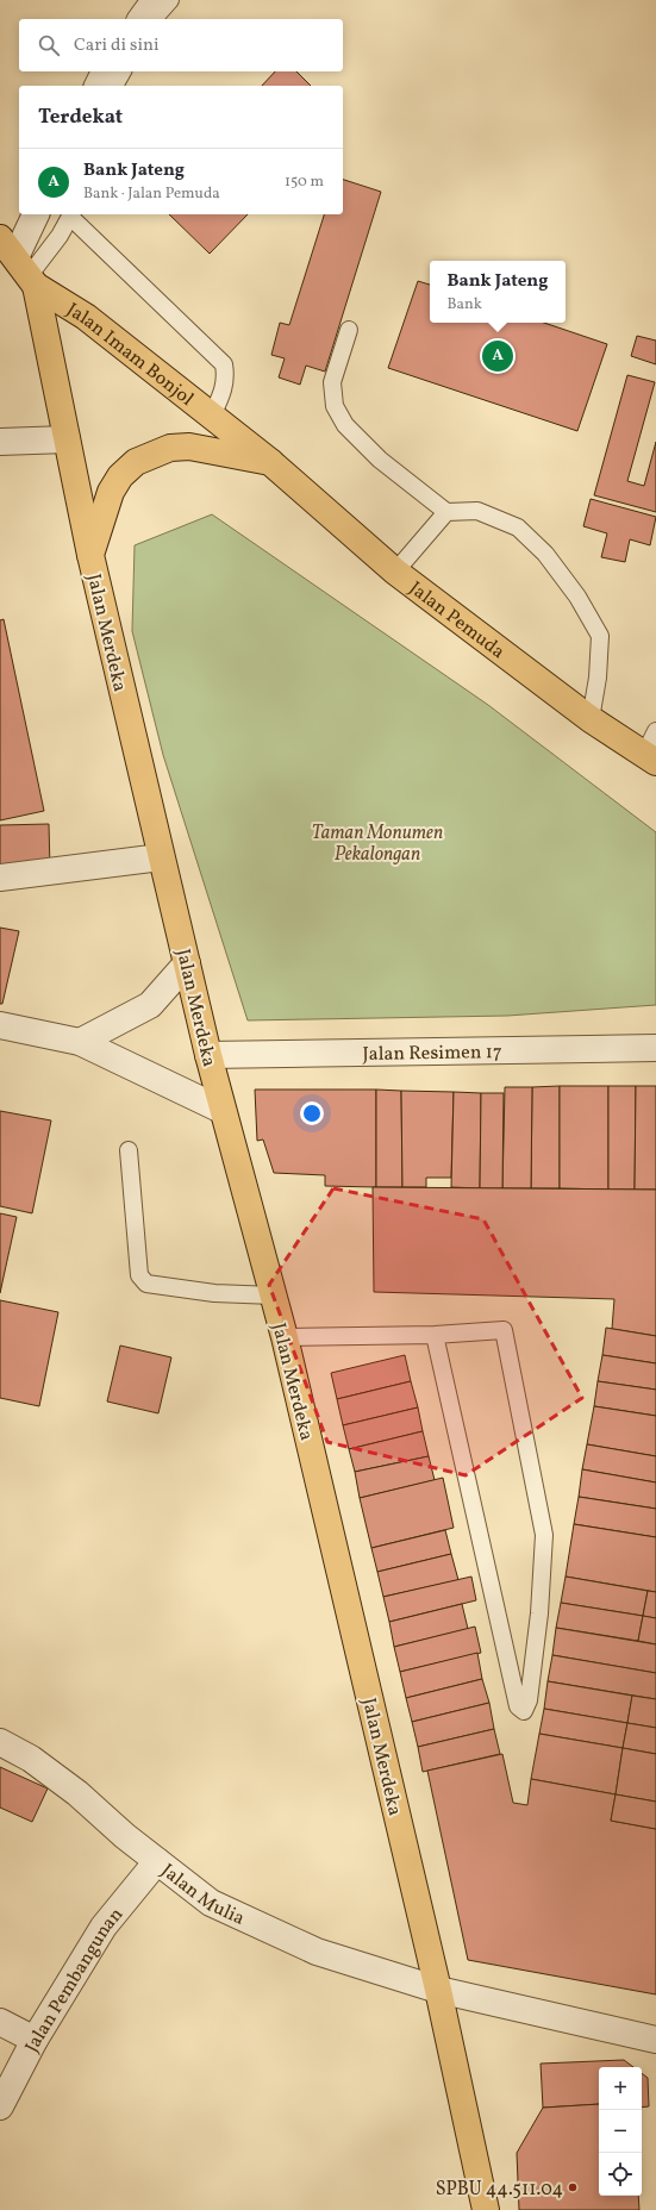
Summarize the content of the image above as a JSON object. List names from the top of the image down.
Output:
{
  "streets": {
    "main road": ["Jalan Imam Bonjol", "Jalan Pemuda", "Jalan Merdeka"],
    "street": ["Jalan Resimen 17", "Jalan Mulia", "Jalan Pembangunan"]
  },
  "crossings": [
    ["Jalan Imam Bonjol", "Jalan Pemuda"],
    ["Jalan Imam Bonjol", "Jalan Merdeka"],
    ["Jalan Merdeka", "Jalan Resimen 17"],
    ["Jalan Merdeka", "Jalan Mulia"],
    ["Jalan Mulia", "Jalan Pembangunan"]
  ],
  "parks": ["Taman Monumen Pekalongan"],
  "places": ["SPBU 44.511.04"],
  "page": {
    "search": "Cari di sini",
    "heading": "Terdekat",
    "list": [
      {
        "mark": "A",
        "name": "Bank Jateng",
        "note": "Bank · Jalan Pemuda",
        "value": "150 m"
      }
    ],
    "popup": ["Bank Jateng", "Bank"],
    "pins": "A",
    "map_buttons": ["+", "−"]
  }
}
